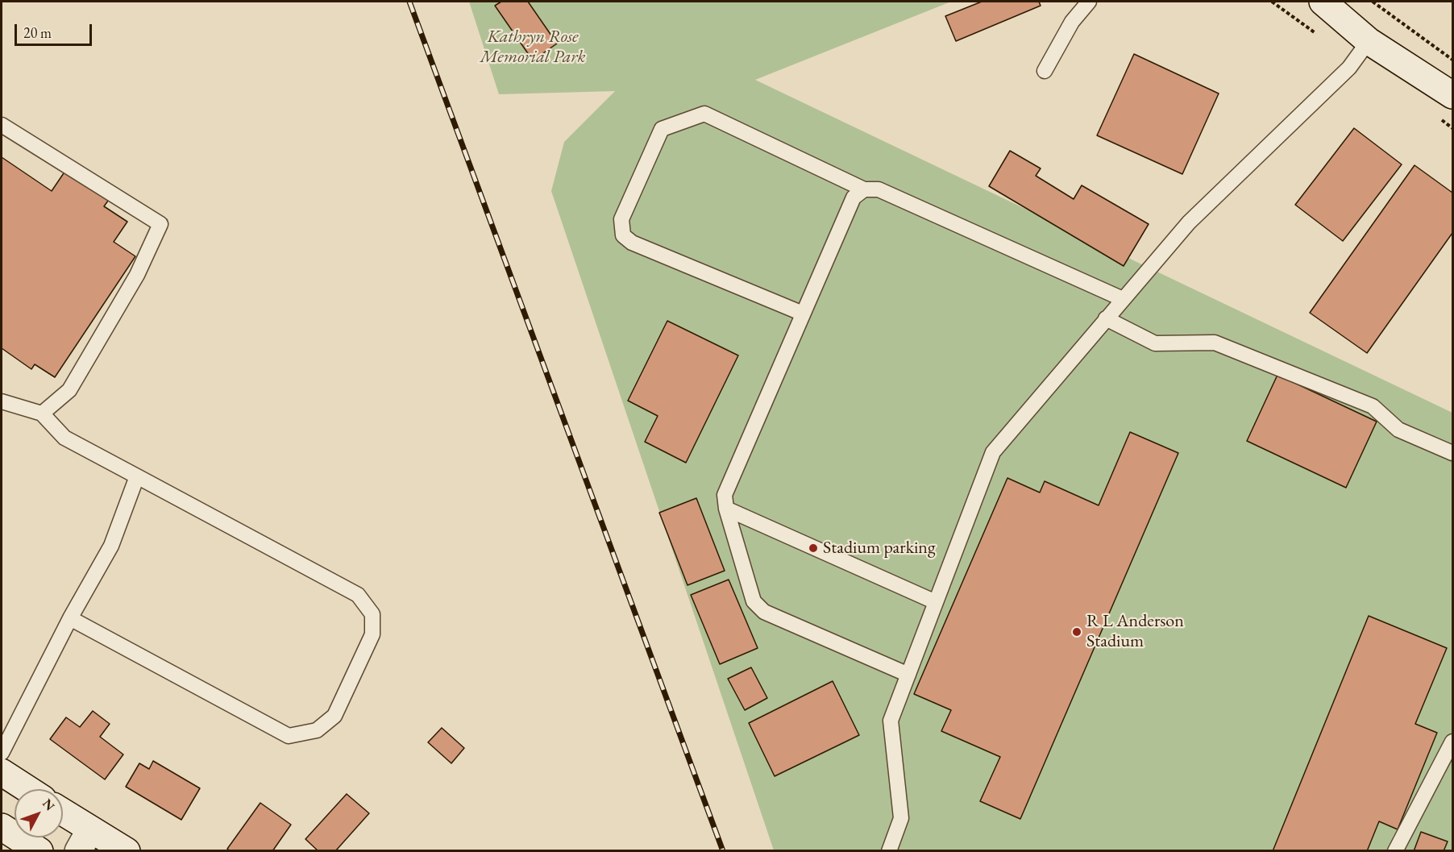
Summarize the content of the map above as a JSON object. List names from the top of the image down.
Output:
{
  "parks": ["Kathryn Rose Memorial Park"],
  "places": ["Stadium parking", "R L Anderson Stadium"],
  "scale_bar": "20 m",
  "north": "top right"
}
